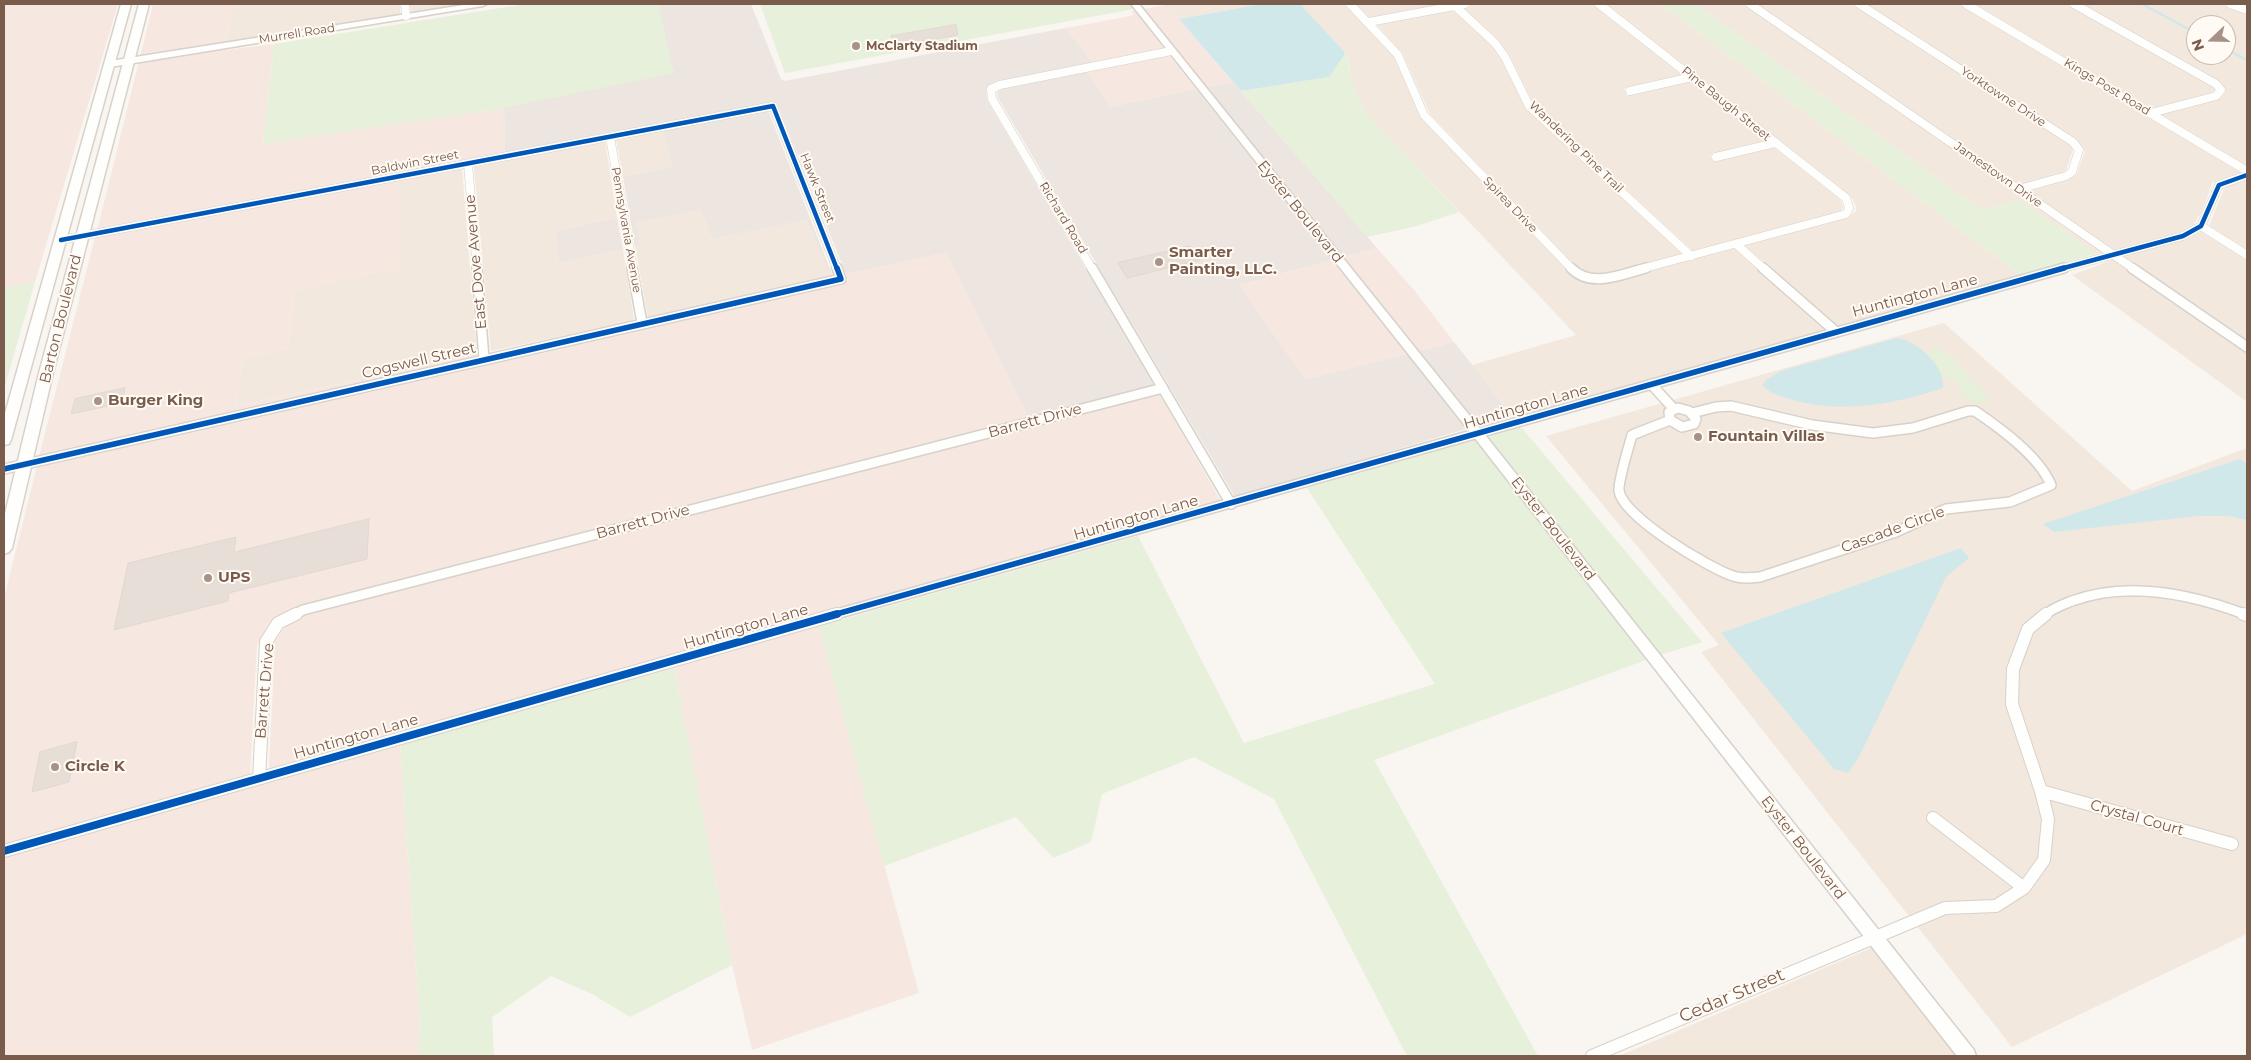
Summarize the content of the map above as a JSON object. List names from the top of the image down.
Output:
{
  "streets": {
    "main road": ["Barton Boulevard"],
    "street": [
      "Murrell Road",
      "Kings Post Road",
      "Yorktowne Drive",
      "Pine Baugh Street",
      "Wandering Pine Trail",
      "Baldwin Street",
      "Jamestown Drive",
      "Hawk Street",
      "Spirea Drive",
      "Eyster Boulevard",
      "Richard Road",
      "Pennsylvania Avenue",
      "East Dove Avenue",
      "Huntington Lane",
      "Cogswell Street",
      "Barrett Drive",
      "Cascade Circle",
      "Crystal Court",
      "Cedar Street"
    ]
  },
  "crossings": [
    ["Murrell Road", "Barton Boulevard"],
    ["Yorktowne Drive", "Jamestown Drive"],
    ["Pine Baugh Street", "Spirea Drive"],
    ["Wandering Pine Trail", "Spirea Drive"],
    ["Baldwin Street", "Hawk Street"],
    ["Baldwin Street", "Pennsylvania Avenue"],
    ["Baldwin Street", "East Dove Avenue"],
    ["Baldwin Street", "Barton Boulevard"],
    ["Jamestown Drive", "Huntington Lane"],
    ["Hawk Street", "Cogswell Street"],
    ["Eyster Boulevard", "Richard Road"],
    ["Eyster Boulevard", "Huntington Lane"],
    ["Eyster Boulevard", "Cedar Street"],
    ["Richard Road", "Huntington Lane"],
    ["Richard Road", "Barrett Drive"],
    ["Pennsylvania Avenue", "Cogswell Street"],
    ["East Dove Avenue", "Cogswell Street"],
    ["Huntington Lane", "Barrett Drive"],
    ["Barton Boulevard", "Cogswell Street"]
  ],
  "places": [
    "McClarty Stadium",
    "Smarter Painting, LLC.",
    "Burger King",
    "Fountain Villas",
    "UPS",
    "Circle K"
  ],
  "north": "left"
}
